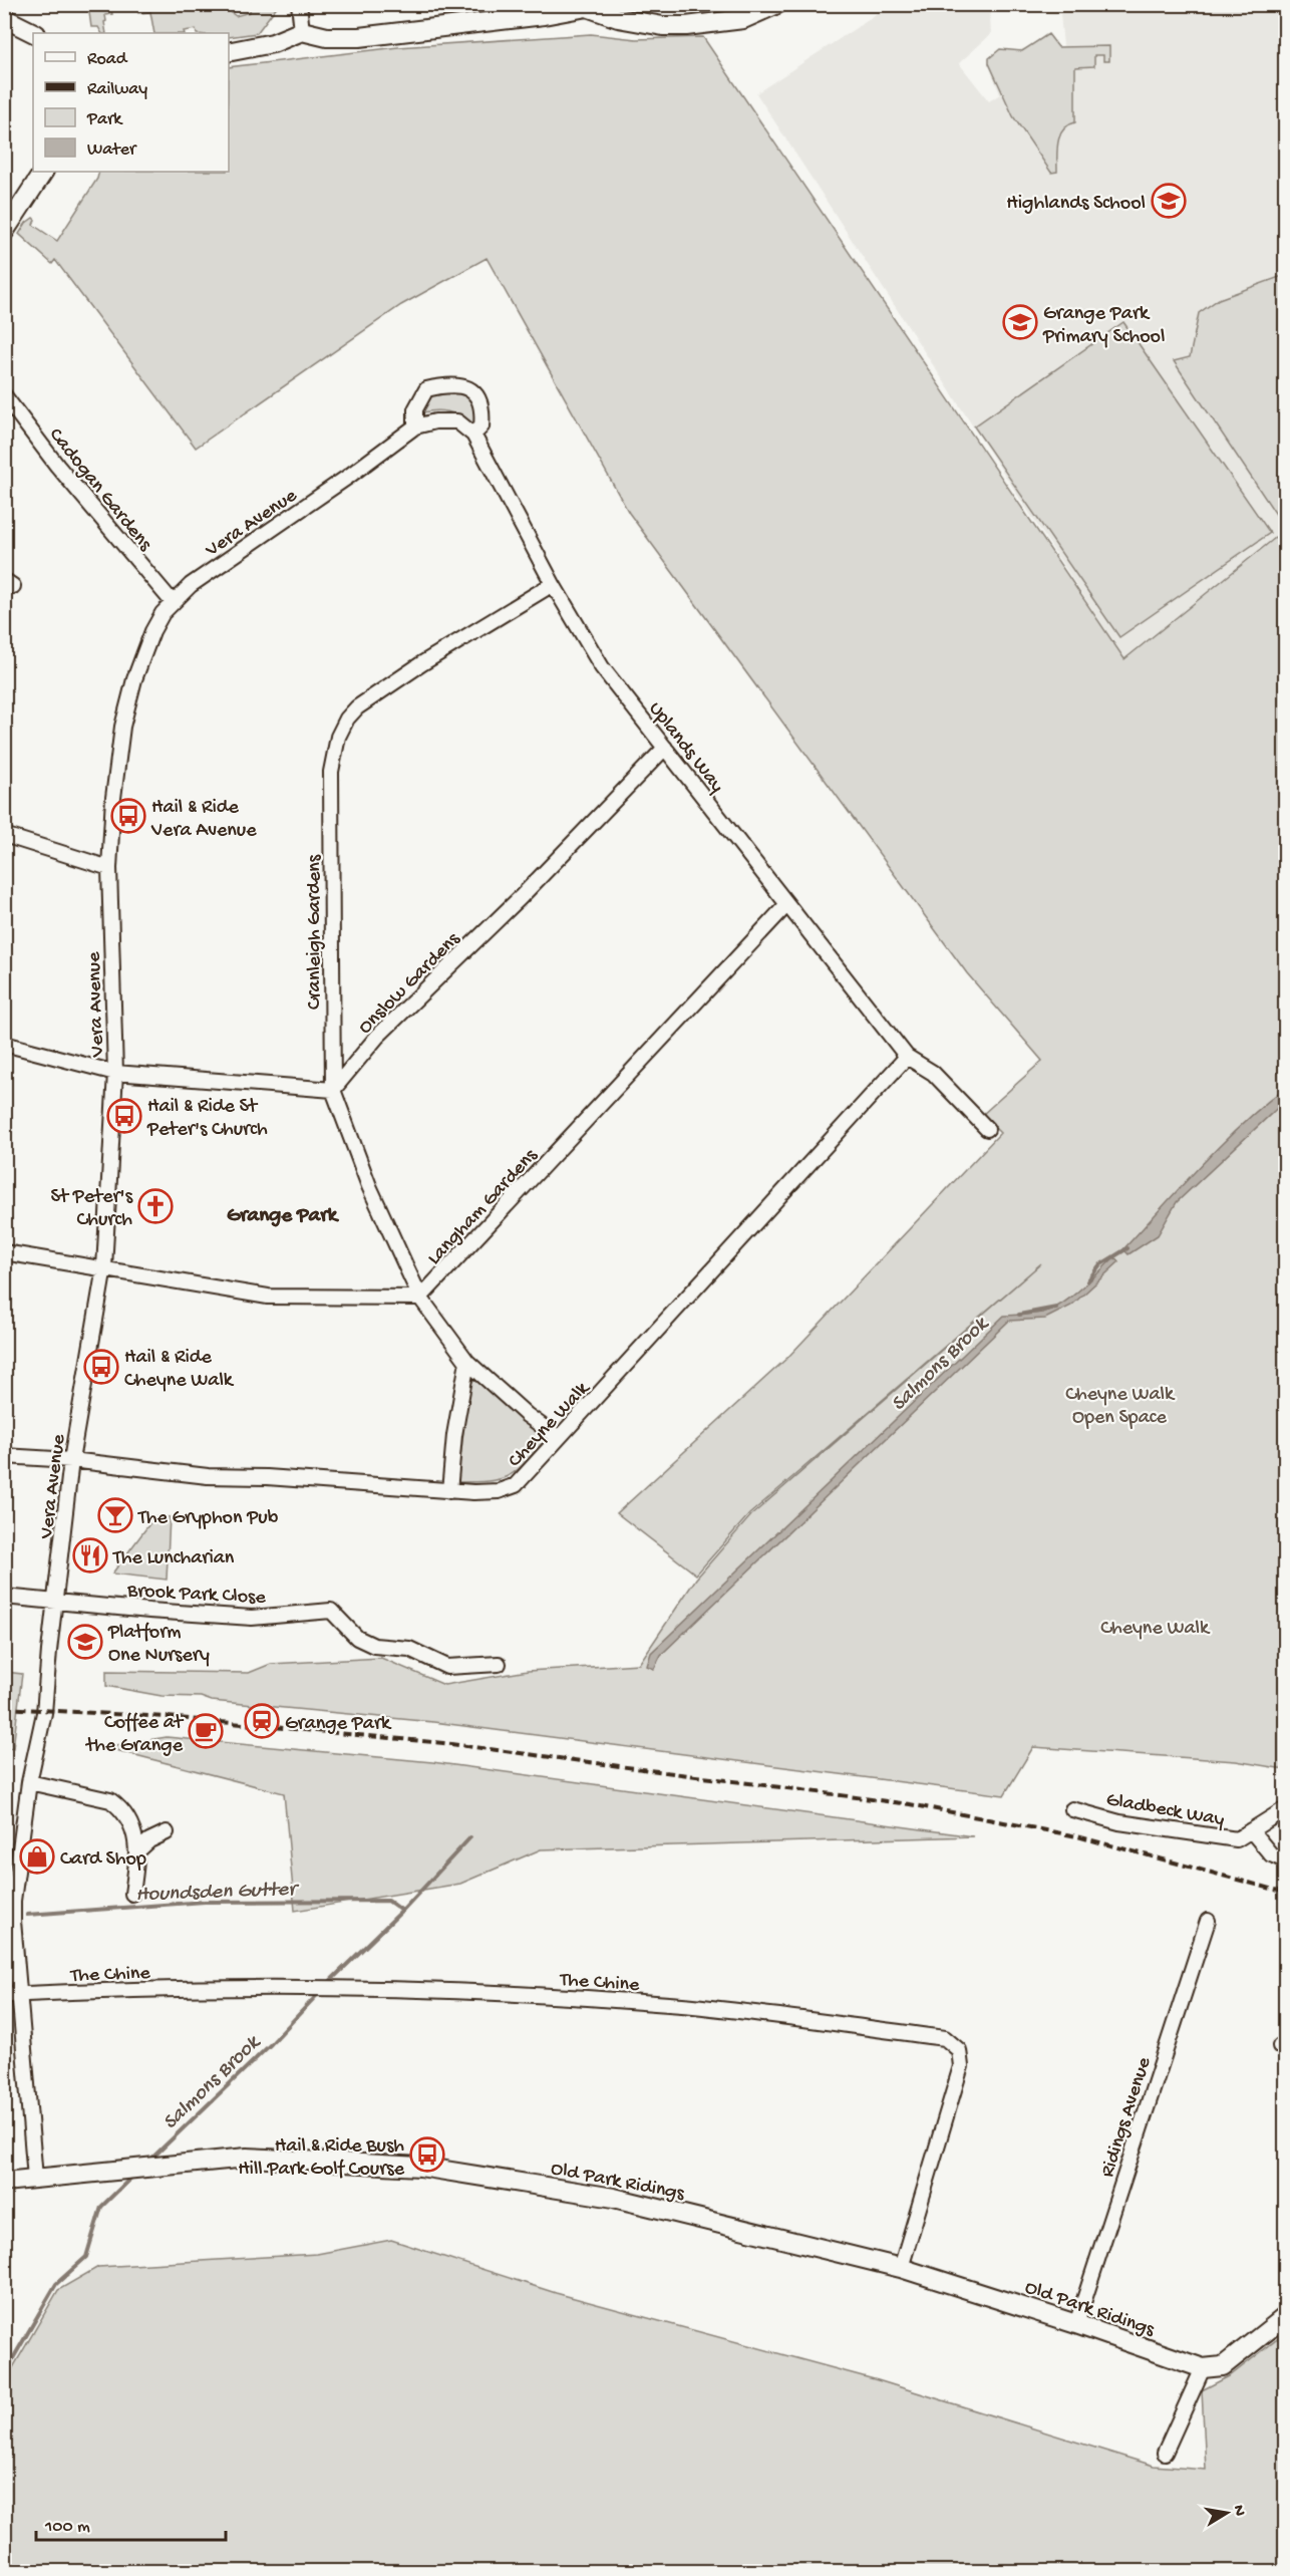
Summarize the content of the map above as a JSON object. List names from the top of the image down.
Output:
{
  "streets": {
    "street": [
      "Cadogan Gardens",
      "Vera Avenue",
      "Uplands Way",
      "Cranleigh Gardens",
      "Onslow Gardens",
      "Langham Gardens",
      "Cheyne Walk",
      "Brook Park Close",
      "Gladbeck Way",
      "The Chine",
      "Ridings Avenue",
      "Old Park Ridings"
    ]
  },
  "crossings": [
    ["Cadogan Gardens", "Vera Avenue"],
    ["Vera Avenue", "Cheyne Walk"],
    ["Vera Avenue", "Brook Park Close"],
    ["Vera Avenue", "The Chine"],
    ["Vera Avenue", "Old Park Ridings"],
    ["Uplands Way", "Cranleigh Gardens"],
    ["Uplands Way", "Onslow Gardens"],
    ["Uplands Way", "Langham Gardens"],
    ["Uplands Way", "Cheyne Walk"],
    ["Cranleigh Gardens", "Onslow Gardens"],
    ["Cranleigh Gardens", "Langham Gardens"],
    ["Cranleigh Gardens", "Cheyne Walk"],
    ["The Chine", "Old Park Ridings"],
    ["Ridings Avenue", "Old Park Ridings"]
  ],
  "districts": ["Grange Park"],
  "water": ["Salmons Brook", "Houndsden Gutter"],
  "parks": ["Cheyne Walk Open Space", "Cheyne Walk"],
  "places": {
    "school or university": ["Highlands School", "Grange Park Primary School", "Platform One Nursery"],
    "bus stop": [
      "Hail & Ride Vera Avenue",
      "Hail & Ride St Peter's Church",
      "Hail & Ride Cheyne Walk",
      "Hail & Ride Bush Hill Park Golf Course"
    ],
    "church": ["St Peter's Church"],
    "bar": ["The Gryphon Pub"],
    "restaurant": ["The Luncharian"],
    "station": ["Grange Park"],
    "cafe": ["Coffee at the Grange"],
    "shop": ["Card Shop"]
  },
  "legend": [
    "Road",
    "Railway",
    "Park",
    "Water"
  ],
  "scale_bar": "100 m",
  "north": "right"
}
